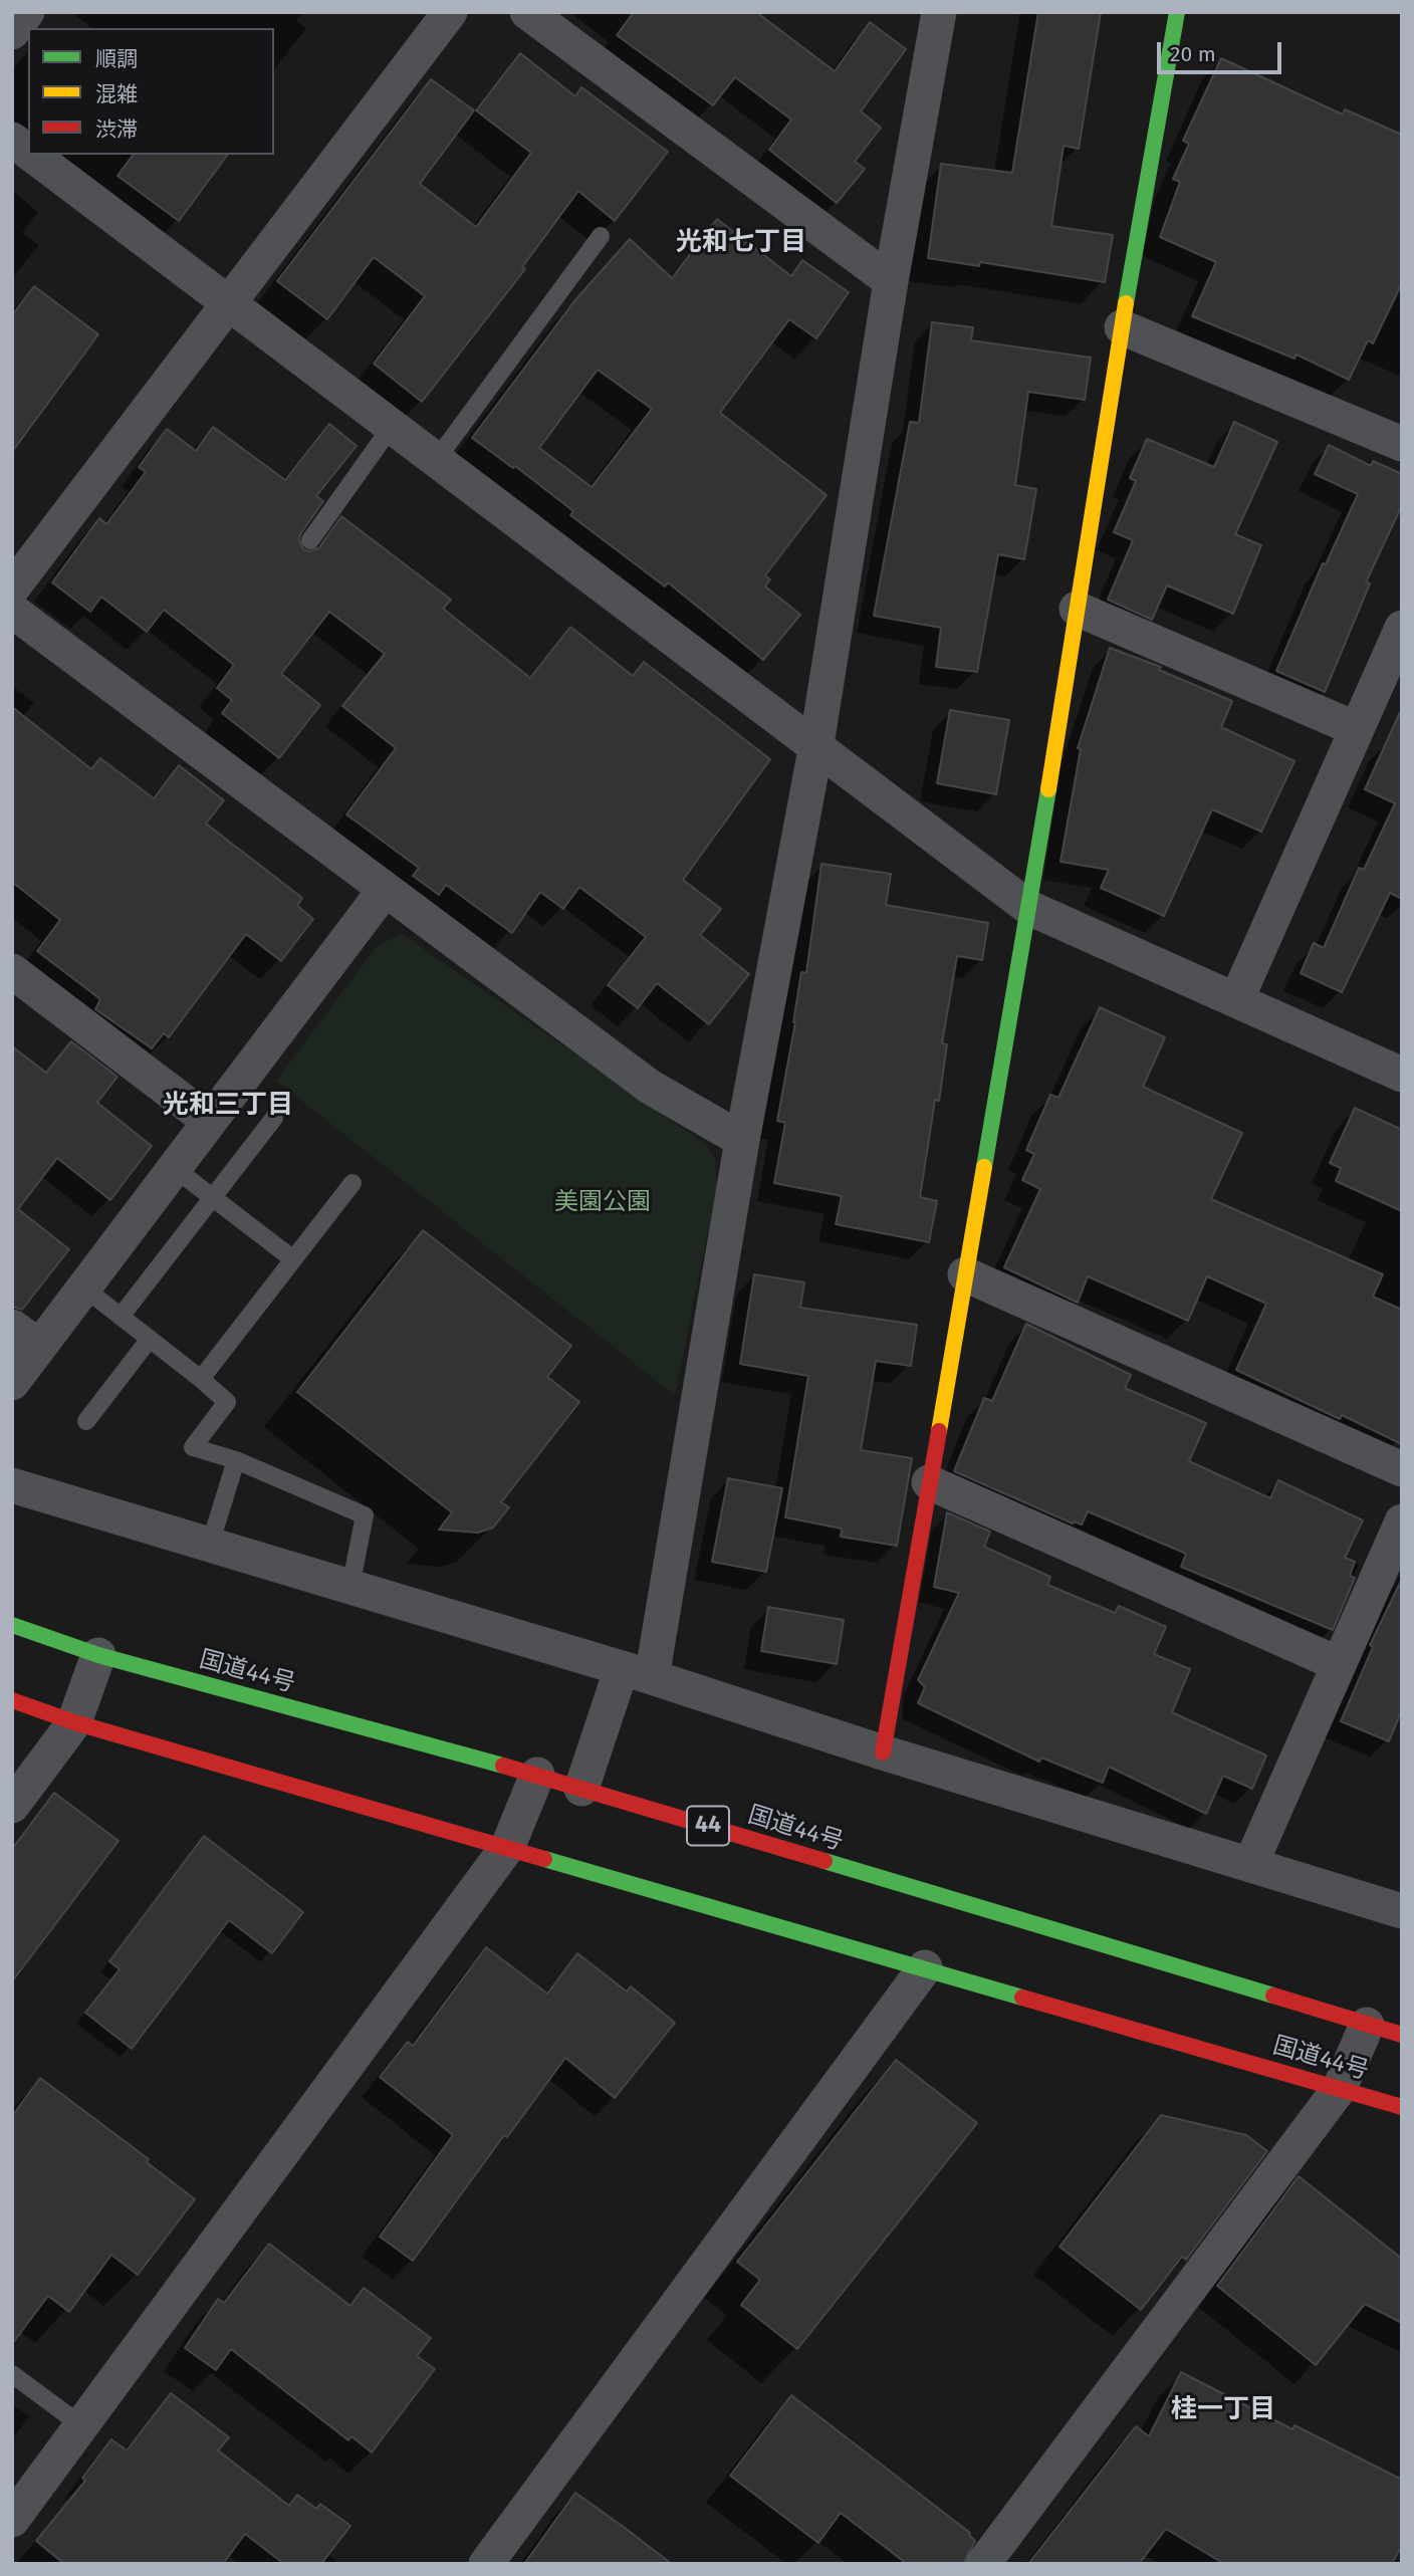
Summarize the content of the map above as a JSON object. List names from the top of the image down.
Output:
{
  "streets": {
    "main road": ["国道44号", "44"]
  },
  "districts": ["光和七丁目", "光和三丁目", "桂一丁目"],
  "parks": ["美園公園"],
  "legend": ["順調", "混雑", "渋滞"],
  "scale_bar": "20 m"
}
